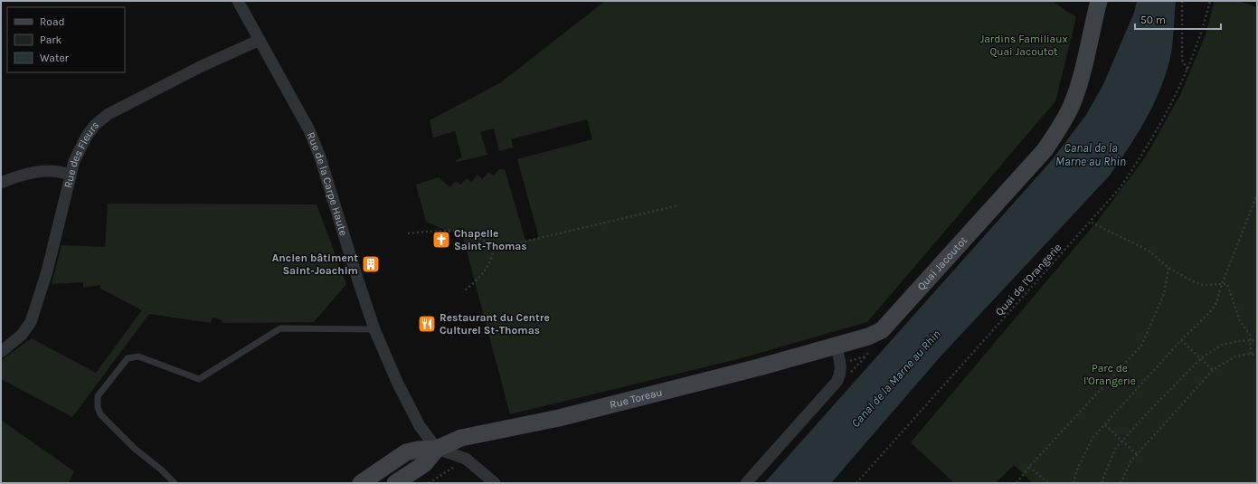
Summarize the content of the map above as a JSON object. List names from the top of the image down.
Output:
{
  "streets": {
    "main road": ["Quai Jacoutot", "Rue Toreau"],
    "street": ["Rue des Fleurs", "Rue de la Carpe Haute"],
    "path": ["Quai de l'Orangerie"]
  },
  "crossings": [
    ["Rue des Fleurs", "Rue de la Carpe Haute"],
    ["Rue de la Carpe Haute", "Rue Toreau"],
    ["Quai Jacoutot", "Rue Toreau"]
  ],
  "water": ["Canal de la Marne au Rhin"],
  "parks": ["Jardins Familiaux Quai Jacoutot", "Parc de l'Orangerie"],
  "places": {
    "church": ["Chapelle Saint-Thomas"],
    "building": ["Ancien bâtiment Saint-Joachim"],
    "restaurant": ["Restaurant du Centre Culturel St-Thomas"]
  },
  "legend": ["Road", "Park", "Water"],
  "scale_bar": "50 m"
}
